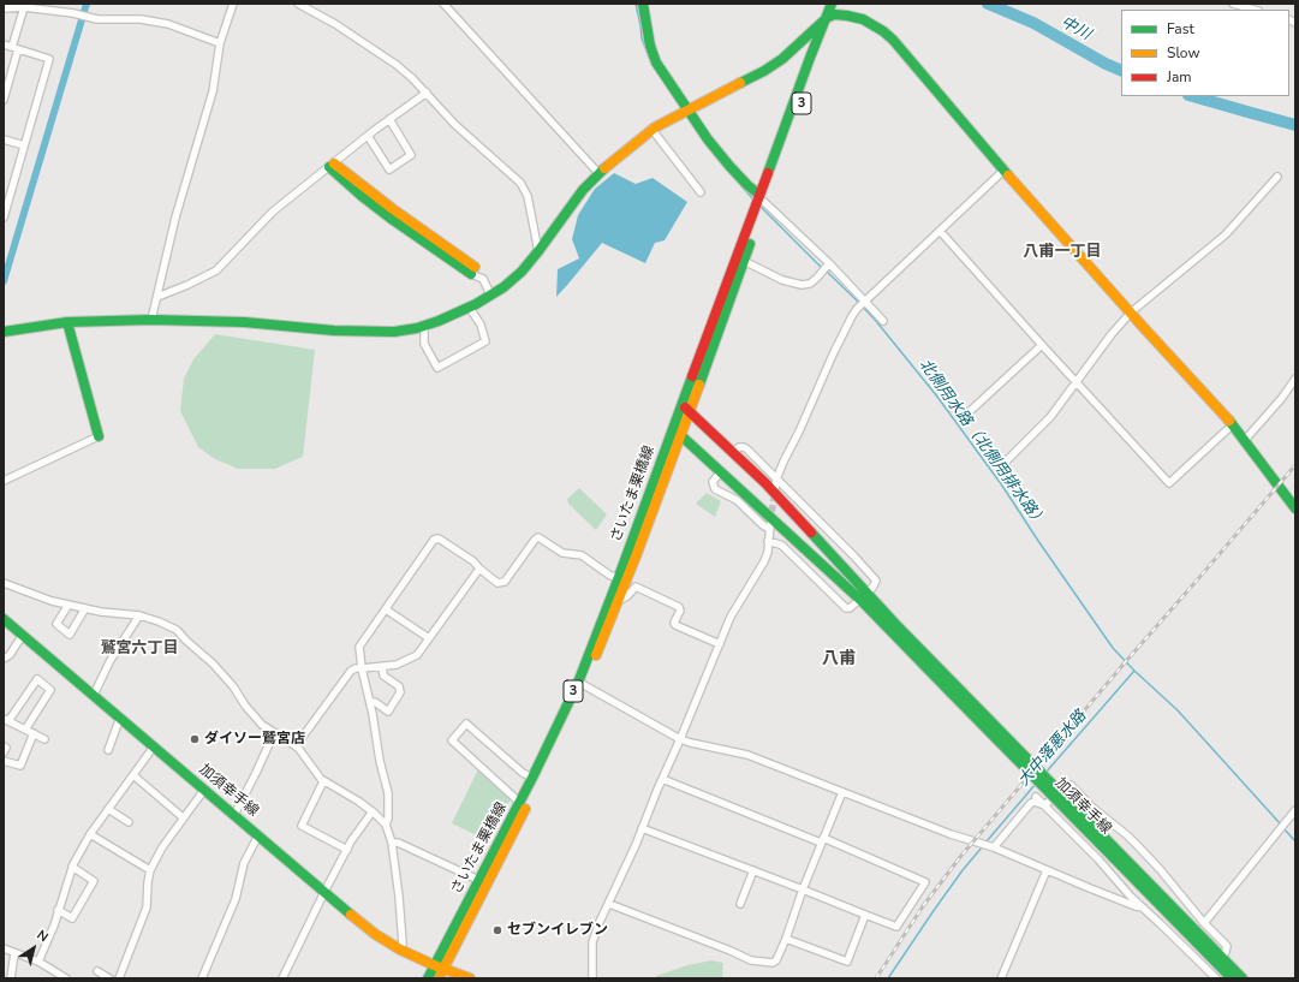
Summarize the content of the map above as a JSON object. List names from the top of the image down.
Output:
{
  "streets": {
    "main road": ["3", "さいたま栗橋線", "加須幸手線"]
  },
  "crossings": [
    ["さいたま栗橋線", "加須幸手線"]
  ],
  "districts": ["八甫一丁目", "鷲宮六丁目", "八甫"],
  "water": ["中川", "北側用水路（北側用排水路）", "大中落悪水路"],
  "places": ["ダイソー鷲宮店", "セブンイレブン"],
  "legend": ["Fast", "Slow", "Jam"],
  "north": "top right"
}
